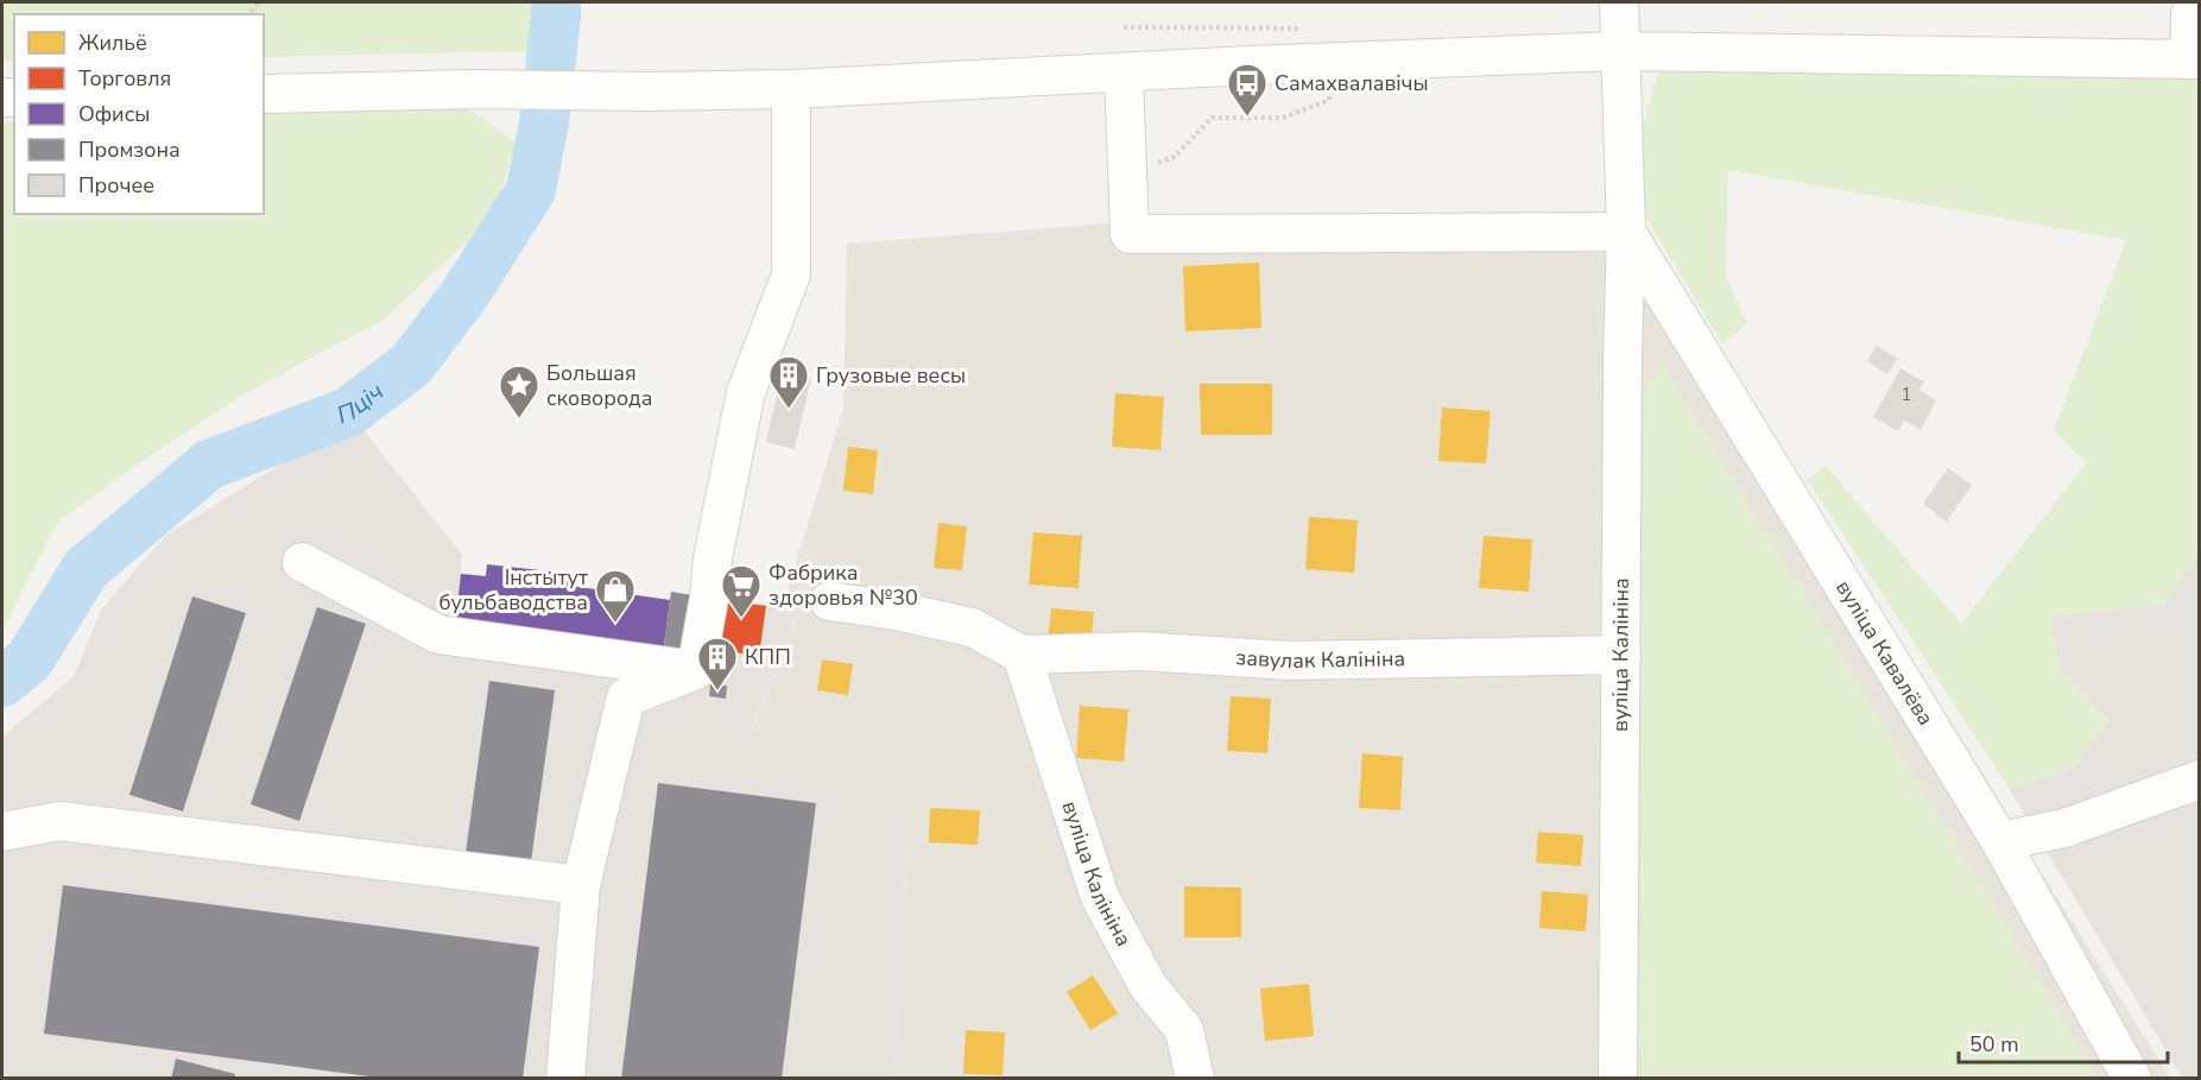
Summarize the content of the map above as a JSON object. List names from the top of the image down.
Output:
{
  "streets": {
    "street": ["вуліца Кавалёва", "вуліца Калініна", "завулак Калініна"]
  },
  "crossings": [
    ["вуліца Кавалёва", "вуліца Калініна"],
    ["вуліца Калініна", "завулак Калініна"]
  ],
  "water": ["Пціч"],
  "places": {
    "bus stop": ["Самахвалавічы"],
    "building": ["Грузовые весы", "КПП"],
    "place": ["Большая сковорода"],
    "supermarket": ["Фабрика здоровья №30"],
    "shop": ["Інстытут бульбаводства"]
  },
  "house_numbers": ["1"],
  "legend": [
    "Жильё",
    "Торговля",
    "Офисы",
    "Промзона",
    "Прочее"
  ],
  "scale_bar": "50 m"
}
